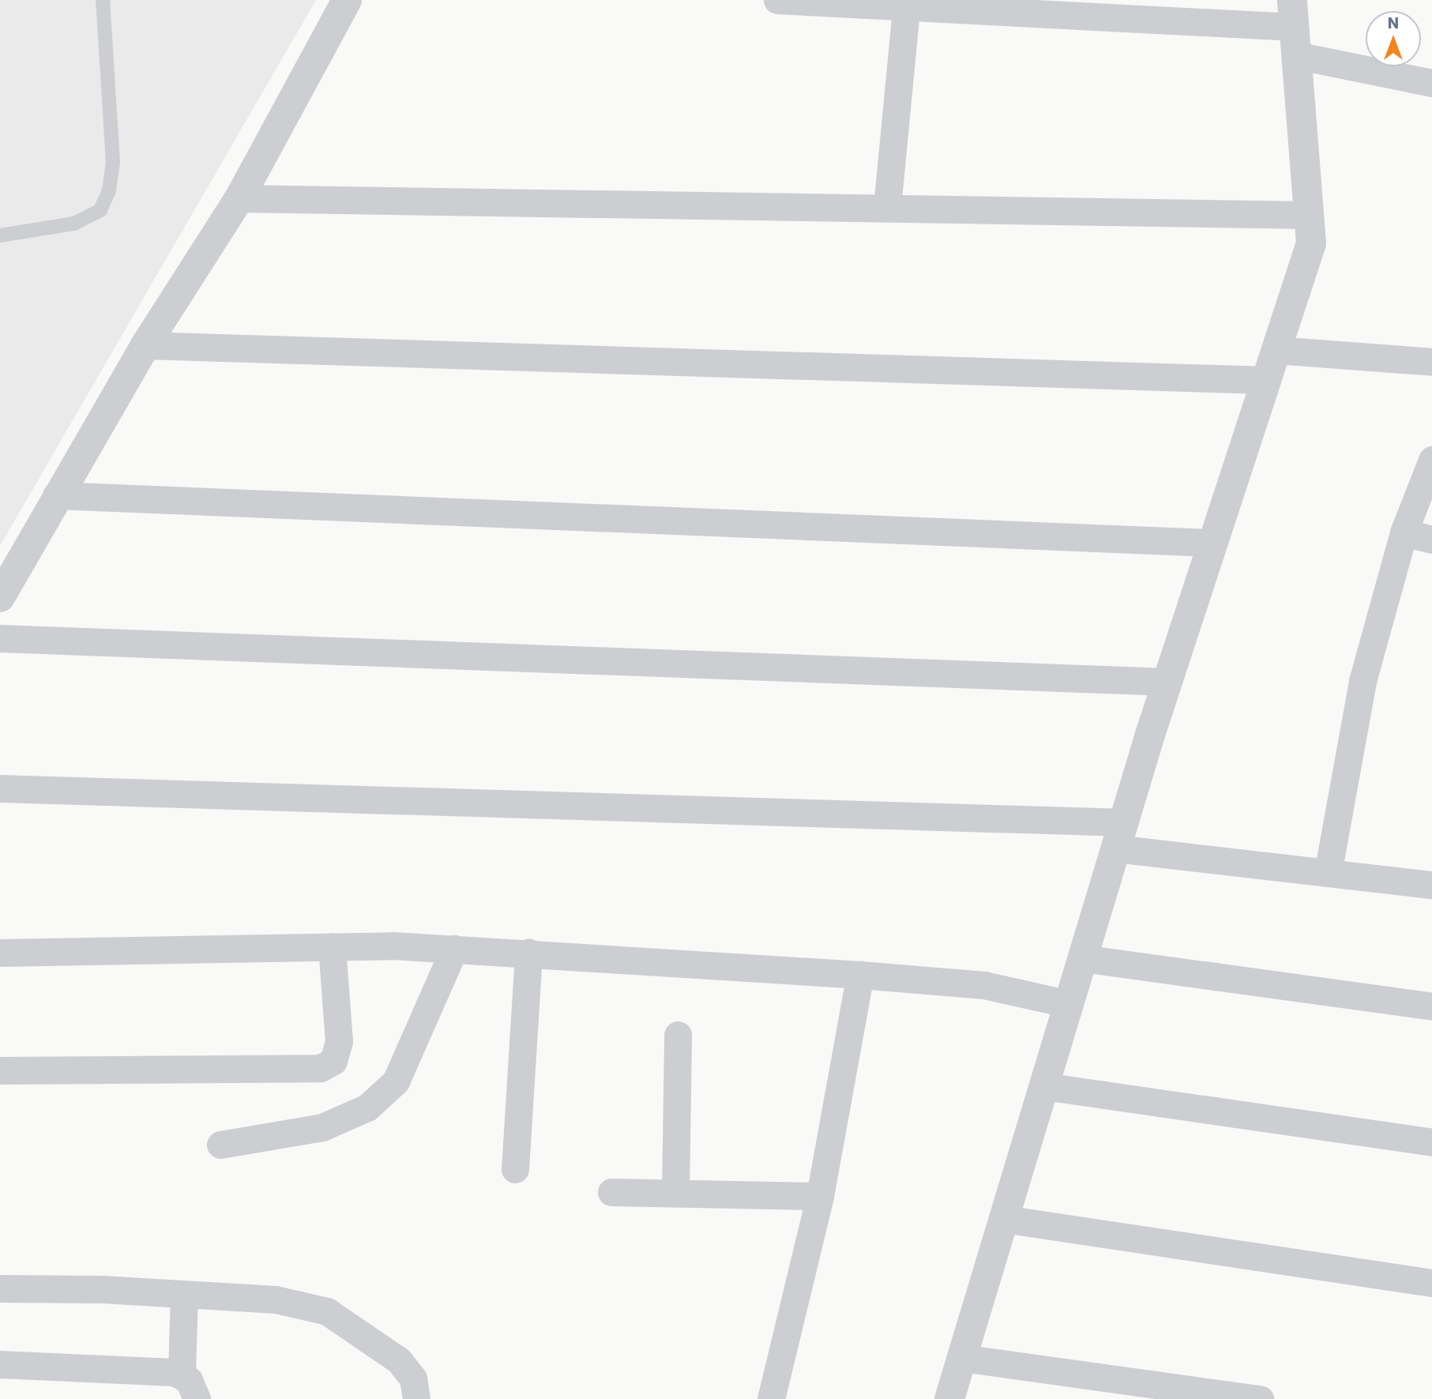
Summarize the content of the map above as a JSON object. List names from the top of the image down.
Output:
{
  "north": "top"
}
